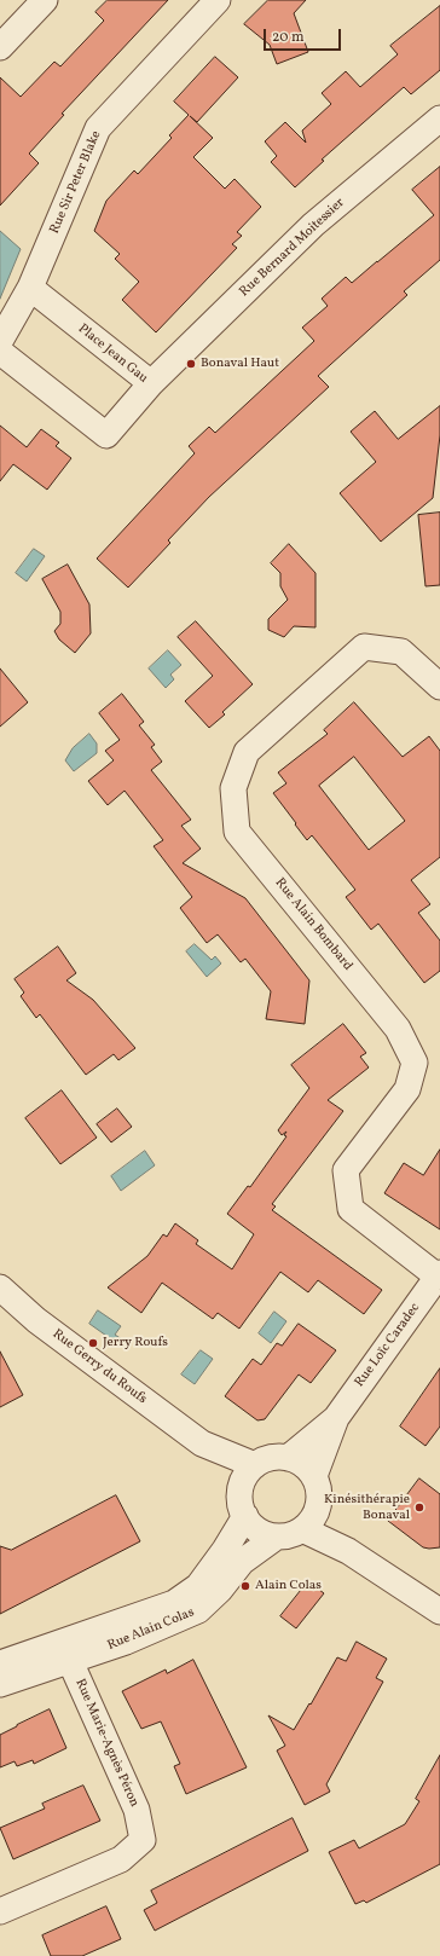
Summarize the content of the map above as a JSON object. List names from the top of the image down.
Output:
{
  "streets": {
    "street": [
      "Rue Sir Peter Blake",
      "Rue Bernard Moitessier",
      "Place Jean Gau",
      "Rue Alain Bombard",
      "Rue Loïc Caradec",
      "Rue Gerry du Roufs",
      "Rue Alain Colas",
      "Rue Marie-Agnès Péron"
    ]
  },
  "crossings": [
    ["Rue Sir Peter Blake", "Place Jean Gau"],
    ["Rue Bernard Moitessier", "Place Jean Gau"],
    ["Rue Alain Bombard", "Rue Loïc Caradec"],
    ["Rue Loïc Caradec", "Rue Gerry du Roufs"],
    ["Rue Loïc Caradec", "Rue Alain Colas"],
    ["Rue Gerry du Roufs", "Rue Alain Colas"],
    ["Rue Alain Colas", "Rue Marie-Agnès Péron"]
  ],
  "places": [
    "Bonaval Haut",
    "Jerry Roufs",
    "Kinésithérapie Bonaval",
    "Alain Colas"
  ],
  "scale_bar": "20 m"
}
